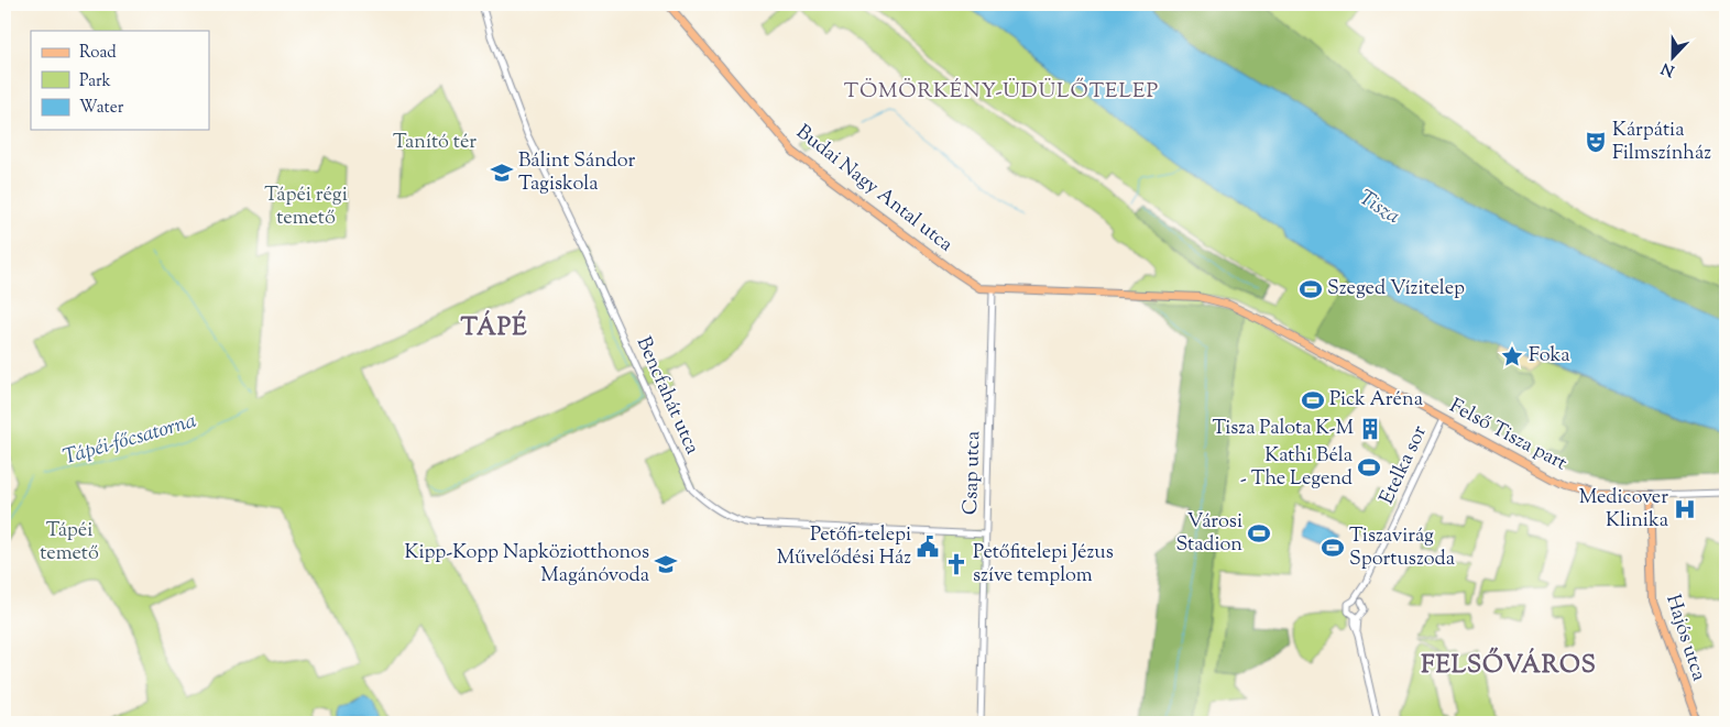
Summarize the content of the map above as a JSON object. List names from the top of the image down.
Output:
{
  "streets": {
    "main road": ["Budai Nagy Antal utca", "Felső Tisza part", "Hajós utca"],
    "street": ["Bencfahát utca", "Etelka sor", "Csap utca"]
  },
  "crossings": [
    ["Budai Nagy Antal utca", "Felső Tisza part"],
    ["Budai Nagy Antal utca", "Csap utca"],
    ["Bencfahát utca", "Csap utca"],
    ["Felső Tisza part", "Etelka sor"],
    ["Felső Tisza part", "Csap utca"],
    ["Felső Tisza part", "Hajós utca"]
  ],
  "districts": ["TÖMÖRKÉNY-ÜDÜLŐTELEP", "TÁPÉ", "FELSŐVÁROS"],
  "water": ["Tisza", "Tápéi-főcsatorna"],
  "parks": ["Tanító tér", "Tápéi régi temető", "Tápéi temető"],
  "places": {
    "theatre": ["Kárpátia Filmszínház"],
    "school or university": ["Bálint Sándor Tagiskola", "Kipp-Kopp Napköziotthonos Magánóvoda"],
    "sports": [
      "Szeged Vízitelep",
      "Pick Aréna",
      "Kathi Béla - The Legend",
      "Városi Stadion",
      "Tiszavirág Sportuszoda"
    ],
    "place": ["Foka"],
    "building": ["Tisza Palota K-M"],
    "hospital": ["Medicover Klinika"],
    "public building": ["Petőfi-telepi Művelődési Ház"],
    "church": ["Petőfitelepi Jézus szíve templom"]
  },
  "legend": ["Road", "Park", "Water"],
  "north": "bottom"
}
